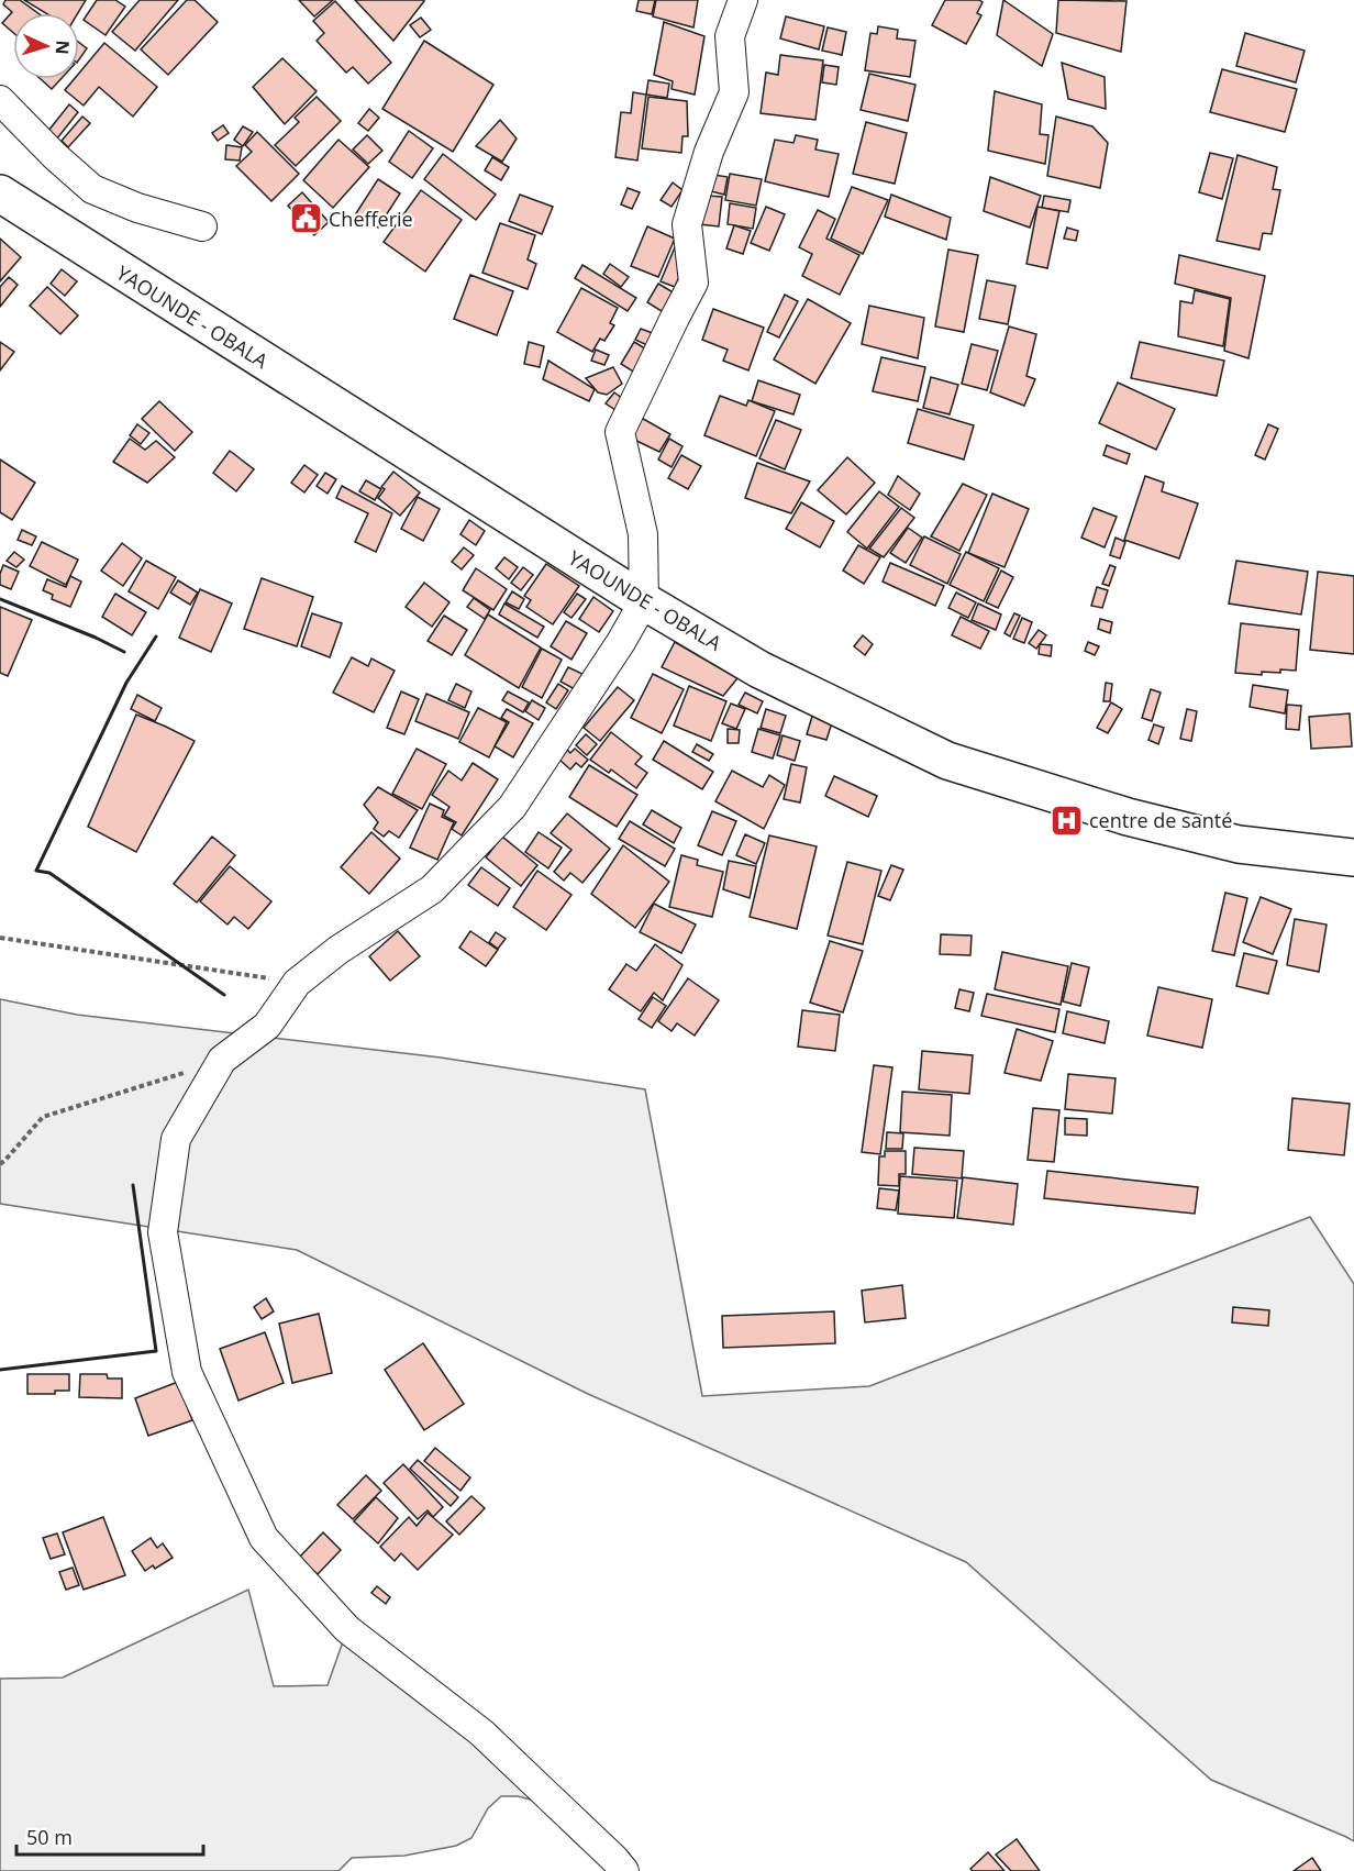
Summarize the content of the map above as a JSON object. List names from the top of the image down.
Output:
{
  "streets": {
    "highway": ["YAOUNDE - OBALA"]
  },
  "places": {
    "public building": ["Chefferie"],
    "hospital": ["centre de santé"]
  },
  "scale_bar": "50 m",
  "north": "right"
}
